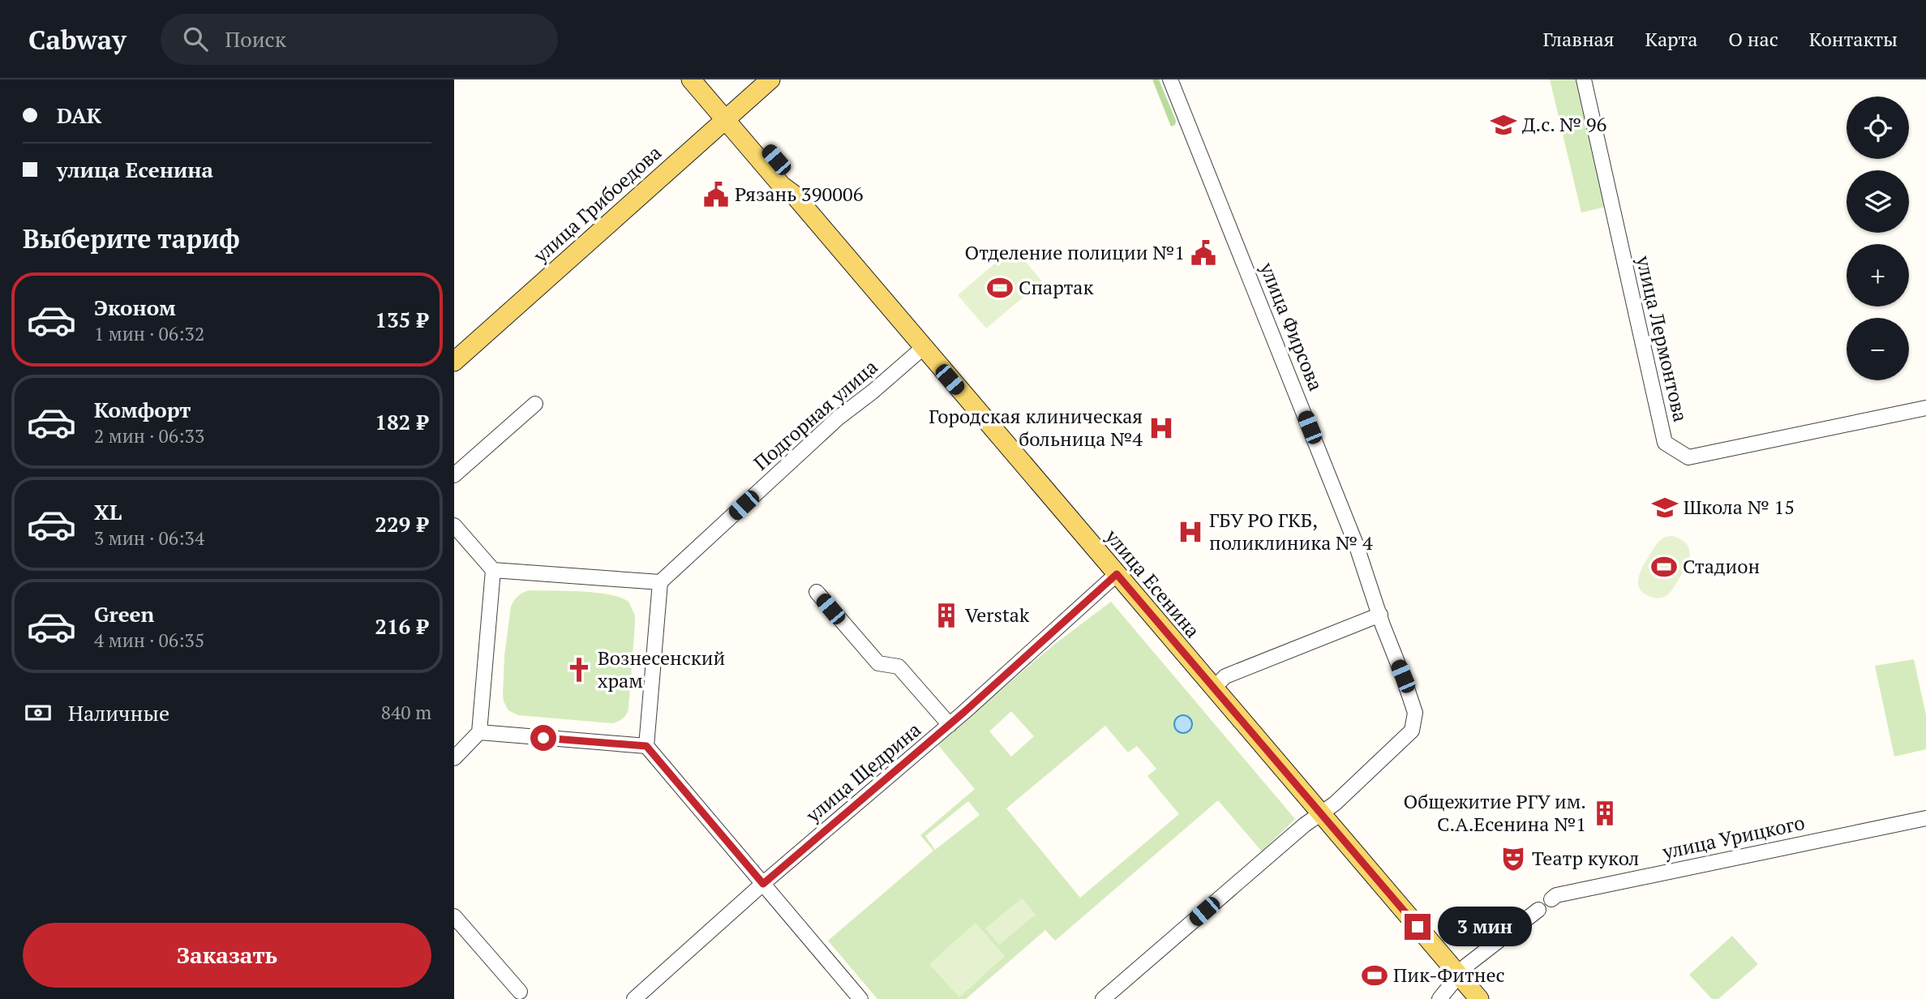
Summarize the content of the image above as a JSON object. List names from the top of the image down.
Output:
{
  "streets": {
    "main road": ["улица Грибоедова", "улица Есенина"],
    "street": [
      "улица Фирсова",
      "улица Лермонтова",
      "Подгорная улица",
      "улица Щедрина",
      "улица Урицкого"
    ]
  },
  "crossings": [
    ["улица Грибоедова", "улица Есенина"],
    ["улица Фирсова", "улица Есенина"],
    ["Подгорная улица", "улица Есенина"],
    ["улица Есенина", "улица Щедрина"]
  ],
  "places": {
    "school or university": ["Д.с. № 96", "Школа № 15"],
    "public building": ["Рязань 390006", "Отделение полиции №1"],
    "sports": ["Спартак", "Стадион", "Пик-Фитнес"],
    "hospital": ["Городская клиническая больница №4", "ГБУ РО ГКБ, поликлиника № 4"],
    "building": ["Verstak", "Общежитие РГУ им. С.А.Есенина №1"],
    "church": ["Вознесенский храм"],
    "theatre": ["Театр кукол"]
  },
  "page": {
    "header": "Cabway",
    "search": "Поиск",
    "nav": [
      "Главная",
      "Карта",
      "О нас",
      "Контакты"
    ],
    "banner": ["DAK", "улица Есенина"],
    "map_buttons": ["+", "−"],
    "heading": "Выберите тариф",
    "list": [
      {
        "name": "Эконом",
        "note": "1 мин · 06:32",
        "value": "135 ₽"
      },
      {
        "name": "Комфорт",
        "note": "2 мин · 06:33",
        "value": "182 ₽"
      },
      {
        "name": "XL",
        "note": "3 мин · 06:34",
        "value": "229 ₽"
      },
      {
        "name": "Green",
        "note": "4 мин · 06:35",
        "value": "216 ₽"
      }
    ],
    "pay": ["Наличные", "840 m"],
    "bubble": "3 мин",
    "buttons": "Заказать"
  }
}
